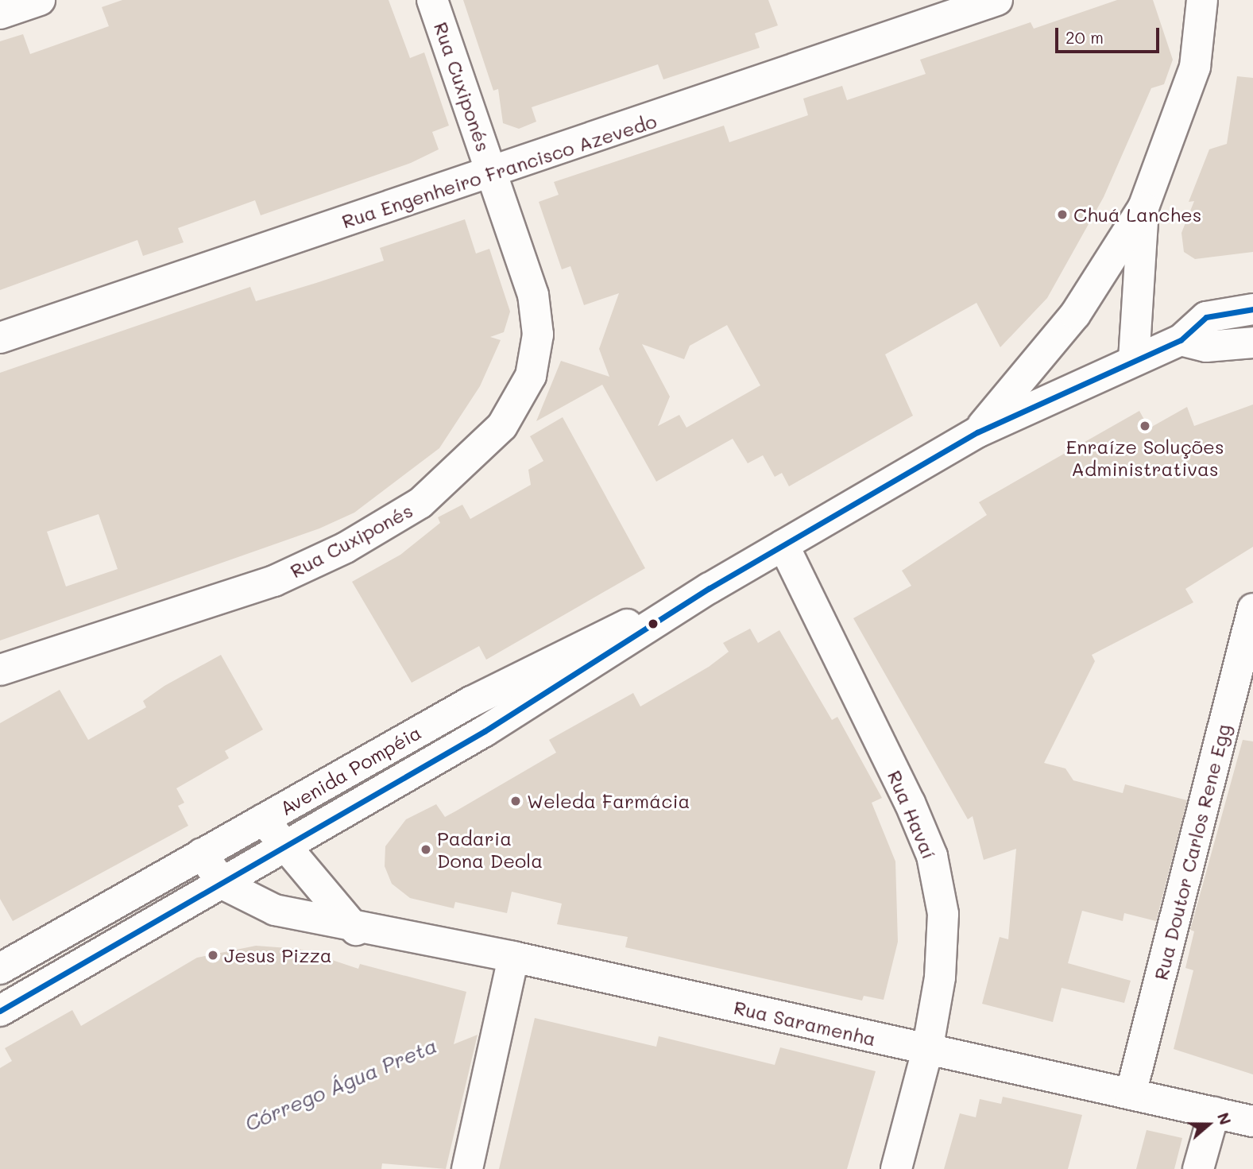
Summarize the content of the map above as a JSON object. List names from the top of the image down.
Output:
{
  "streets": {
    "street": [
      "Rua Cuxiponés",
      "Rua Engenheiro Francisco Azevedo",
      "Avenida Pompéia",
      "Rua Havaí",
      "Rua Doutor Carlos Rene Egg",
      "Rua Saramenha"
    ]
  },
  "crossings": [
    ["Rua Cuxiponés", "Rua Engenheiro Francisco Azevedo"],
    ["Avenida Pompéia", "Rua Havaí"],
    ["Avenida Pompéia", "Rua Saramenha"],
    ["Rua Havaí", "Rua Saramenha"],
    ["Rua Doutor Carlos Rene Egg", "Rua Saramenha"]
  ],
  "water": ["Córrego Água Preta"],
  "places": [
    "Chuá Lanches",
    "Enraíze Soluções Administrativas",
    "Weleda Farmácia",
    "Padaria Dona Deola",
    "Jesus Pizza"
  ],
  "scale_bar": "20 m",
  "north": "right"
}
